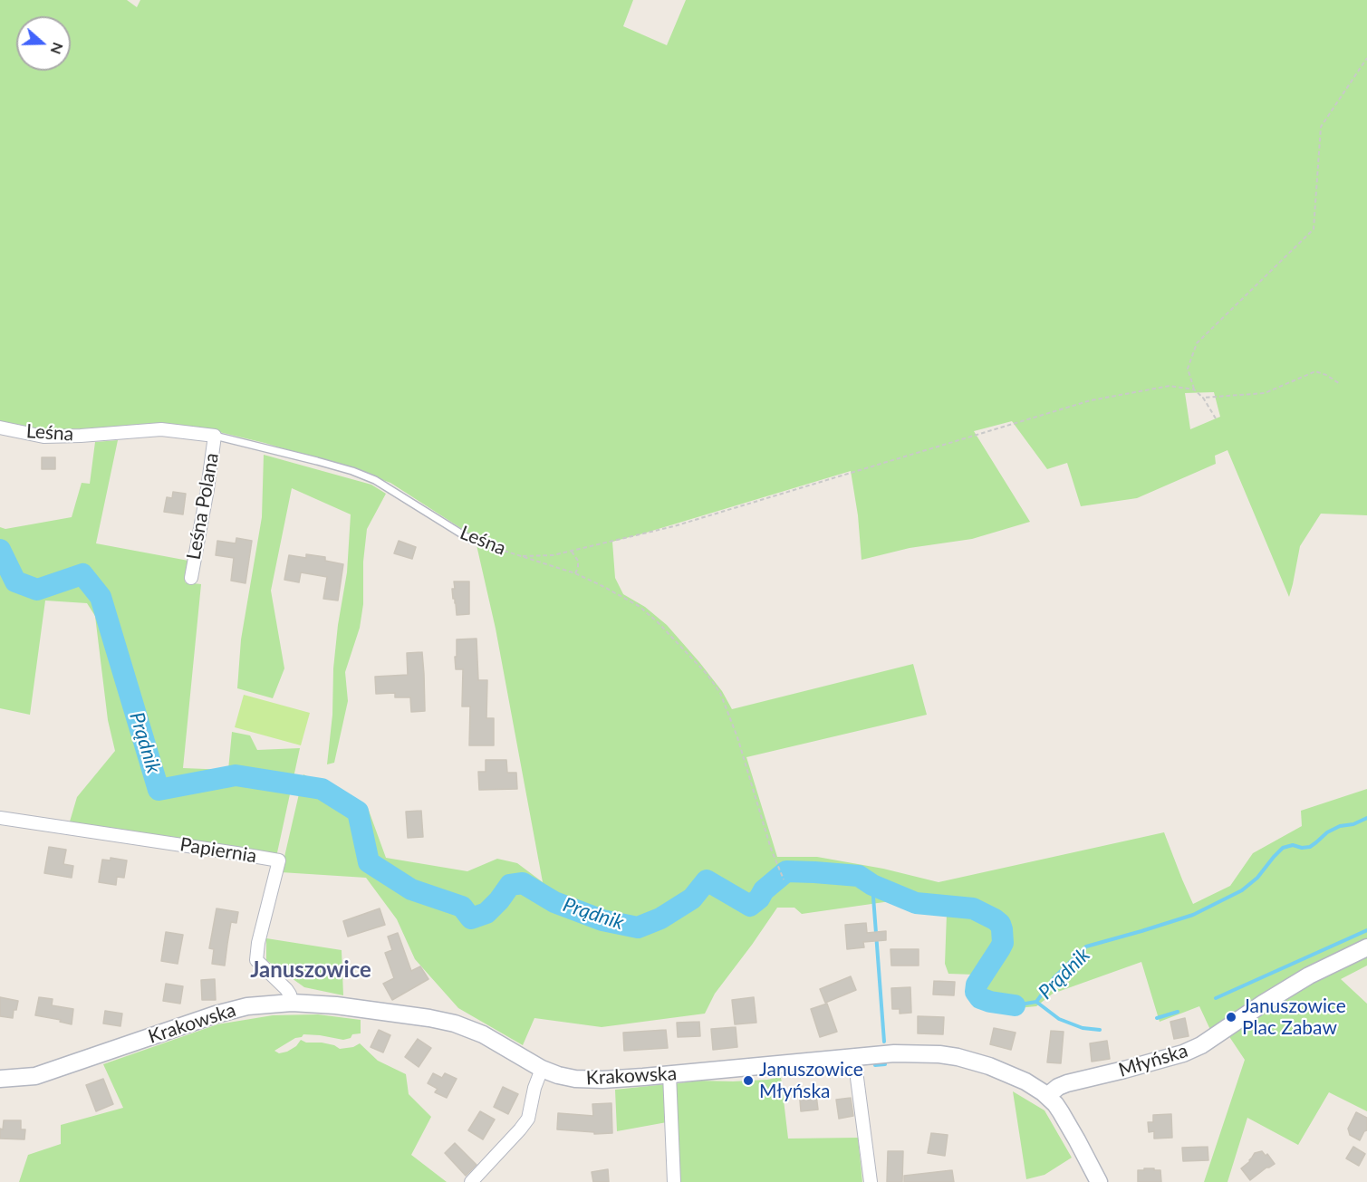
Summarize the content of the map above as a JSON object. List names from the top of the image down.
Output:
{
  "streets": {
    "main road": ["Krakowska", "Młyńska"],
    "street": ["Leśna", "Leśna Polana", "Papiernia"]
  },
  "crossings": [
    ["Leśna", "Leśna Polana"],
    ["Papiernia", "Krakowska"],
    ["Krakowska", "Młyńska"]
  ],
  "districts": ["Januszowice"],
  "water": ["Prądnik"],
  "places": ["Januszowice Plac Zabaw", "Januszowice Młyńska"],
  "north": "right"
}
